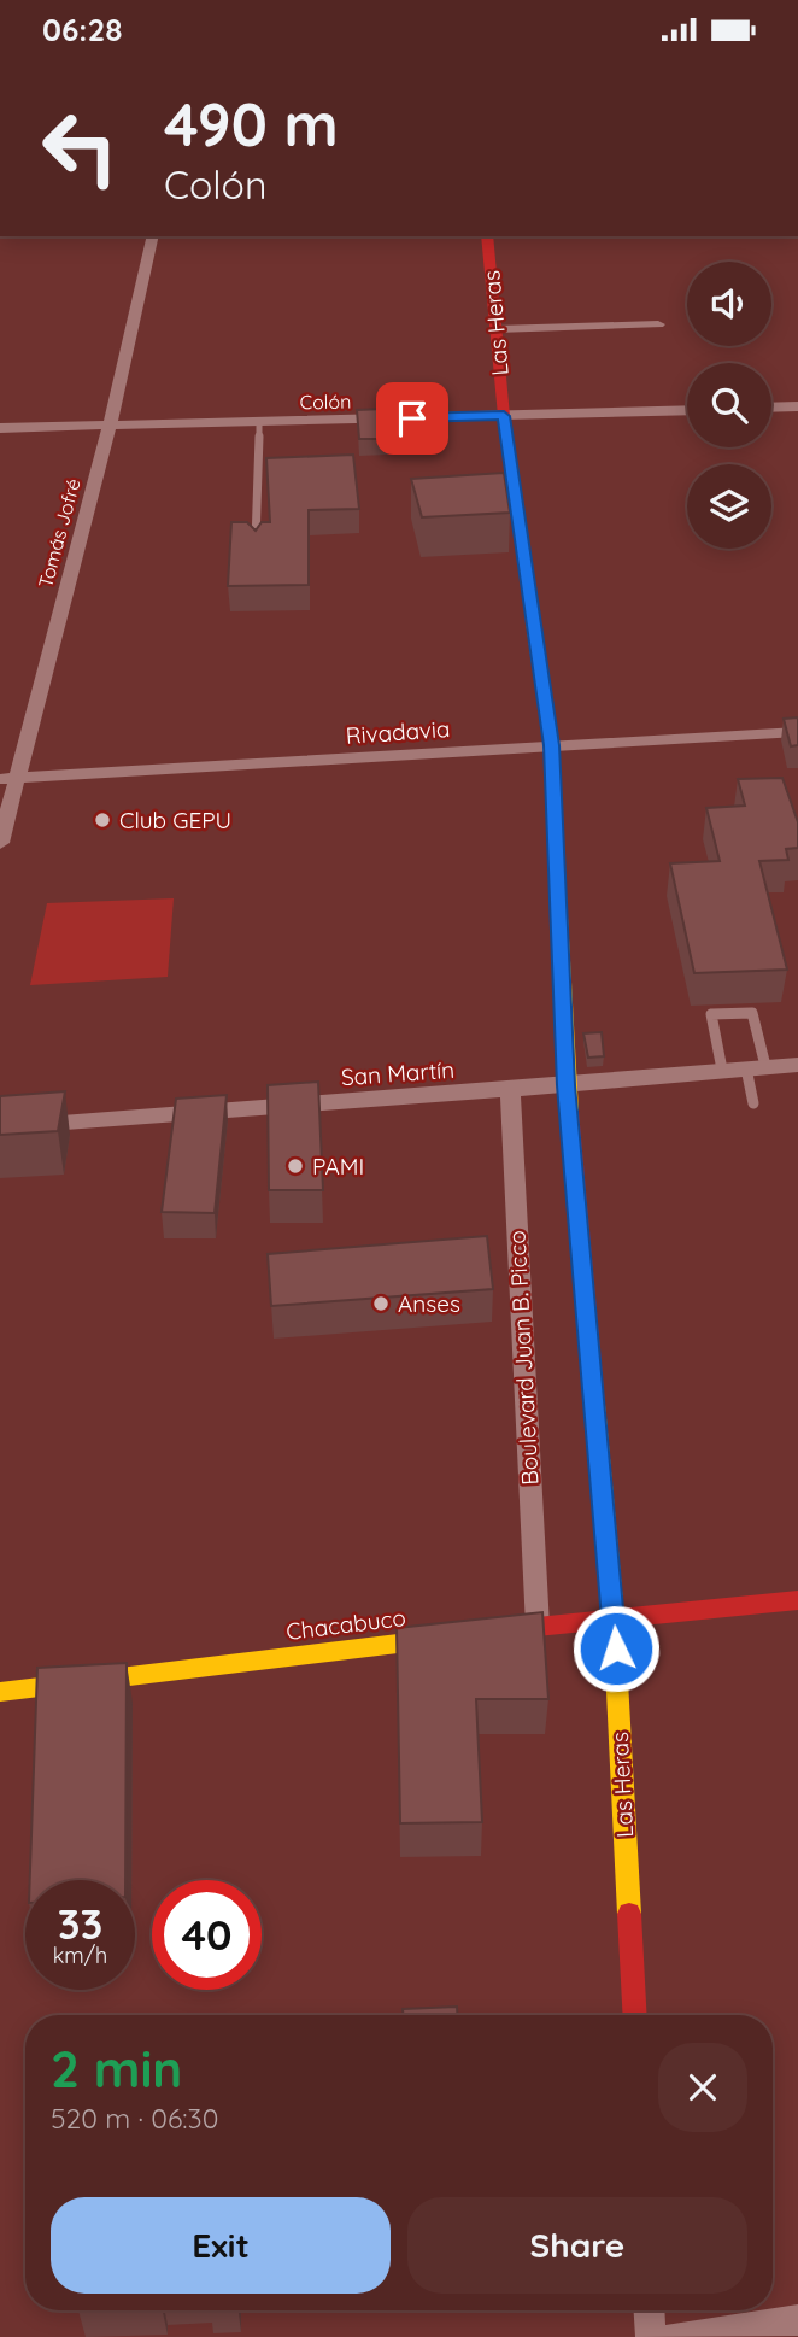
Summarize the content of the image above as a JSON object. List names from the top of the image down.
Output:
{
  "streets": {
    "street": [
      "Las Heras",
      "Colón",
      "Tomás Jofré",
      "Rivadavia",
      "San Martín",
      "Boulevard Juan B. Picco",
      "Chacabuco"
    ]
  },
  "crossings": [
    ["Las Heras", "Colón"],
    ["Las Heras", "Rivadavia"],
    ["Las Heras", "San Martín"],
    ["Colón", "Tomás Jofré"],
    ["Tomás Jofré", "Rivadavia"],
    ["San Martín", "Boulevard Juan B. Picco"]
  ],
  "places": ["Club GEPU", "PAMI", "Anses"],
  "page": {
    "status": "06:28",
    "turn": ["490 m", "Colón"],
    "speed": "33 km/h",
    "limit": "40",
    "heading": ["2 min", "520 m · 06:30"],
    "buttons": ["Exit", "Share"]
  }
}
